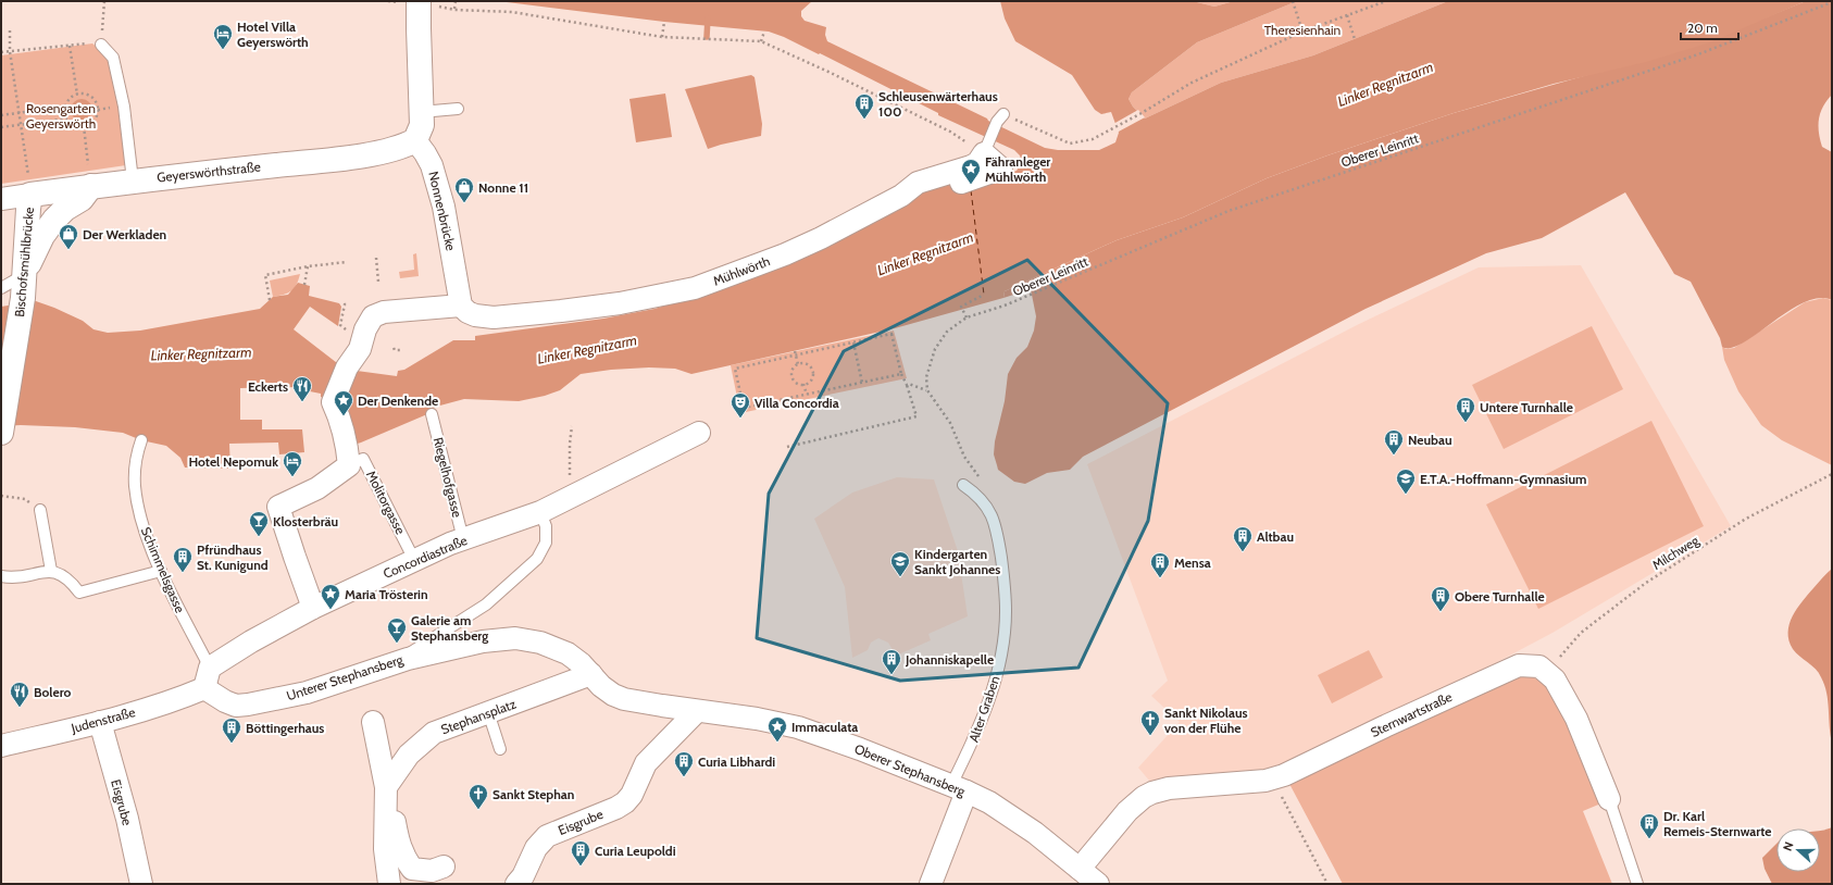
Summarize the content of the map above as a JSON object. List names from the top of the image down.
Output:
{
  "streets": {
    "street": [
      "Geyerswörthstraße",
      "Nonnenbrücke",
      "Bischofsmühlbrücke",
      "Mühlwörth",
      "Concordiastraße",
      "Unterer Stephansberg",
      "Sternwartstraße",
      "Stephansplatz",
      "Judenstraße",
      "Oberer Stephansberg",
      "Eisgrube"
    ],
    "lane": [
      "Riegelhofgasse",
      "Molitorgasse",
      "Schimmelsgasse",
      "Alter Graben"
    ],
    "path": ["Oberer Leinritt", "Milchweg"]
  },
  "crossings": [
    ["Geyerswörthstraße", "Nonnenbrücke"],
    ["Geyerswörthstraße", "Bischofsmühlbrücke"],
    ["Nonnenbrücke", "Mühlwörth"],
    ["Mühlwörth", "Molitorgasse"],
    ["Riegelhofgasse", "Concordiastraße"],
    ["Molitorgasse", "Concordiastraße"],
    ["Milchweg", "Sternwartstraße"],
    ["Concordiastraße", "Schimmelsgasse"],
    ["Concordiastraße", "Unterer Stephansberg"],
    ["Unterer Stephansberg", "Judenstraße"],
    ["Unterer Stephansberg", "Oberer Stephansberg"],
    ["Alter Graben", "Oberer Stephansberg"],
    ["Sternwartstraße", "Oberer Stephansberg"],
    ["Stephansplatz", "Oberer Stephansberg"],
    ["Judenstraße", "Eisgrube"],
    ["Oberer Stephansberg", "Eisgrube"]
  ],
  "water": ["Linker Regnitzarm"],
  "parks": ["Theresienhain", "Rosengarten Geyerswörth"],
  "places": {
    "hotel": ["Hotel Villa Geyerswörth", "Hotel Nepomuk"],
    "building": [
      "Schleusenwärterhaus 100",
      "Untere Turnhalle",
      "Neubau",
      "Altbau",
      "Pfründhaus St. Kunigund",
      "Mensa",
      "Obere Turnhalle",
      "Johanniskapelle",
      "Böttingerhaus",
      "Curia Libhardi",
      "Dr. Karl Remeis-Sternwarte",
      "Curia Leupoldi"
    ],
    "place": [
      "Fähranleger Mühlwörth",
      "Der Denkende",
      "Maria Trösterin",
      "Immaculata"
    ],
    "shop": ["Nonne 11", "Der Werkladen"],
    "restaurant": ["Eckerts", "Bolero"],
    "theatre": ["Villa Concordia"],
    "school or university": ["E.T.A.-Hoffmann-Gymnasium", "Kindergarten Sankt Johannes"],
    "bar": ["Klosterbräu", "Galerie am Stephansberg"],
    "church": ["Sankt Nikolaus von der Flühe", "Sankt Stephan"]
  },
  "scale_bar": "20 m",
  "north": "left"
}
